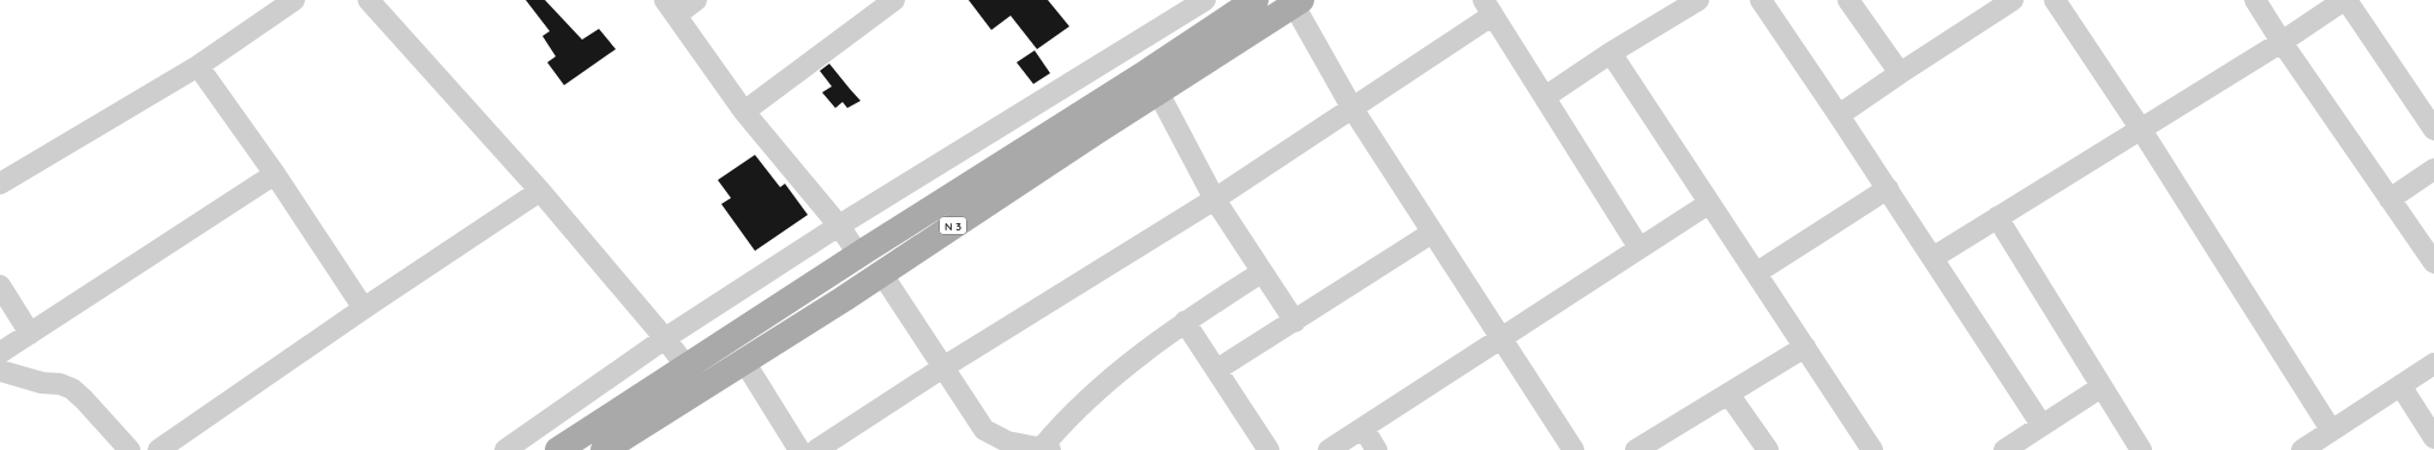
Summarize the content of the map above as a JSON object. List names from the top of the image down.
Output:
{
  "streets": {
    "main road": ["N 3"]
  }
}
